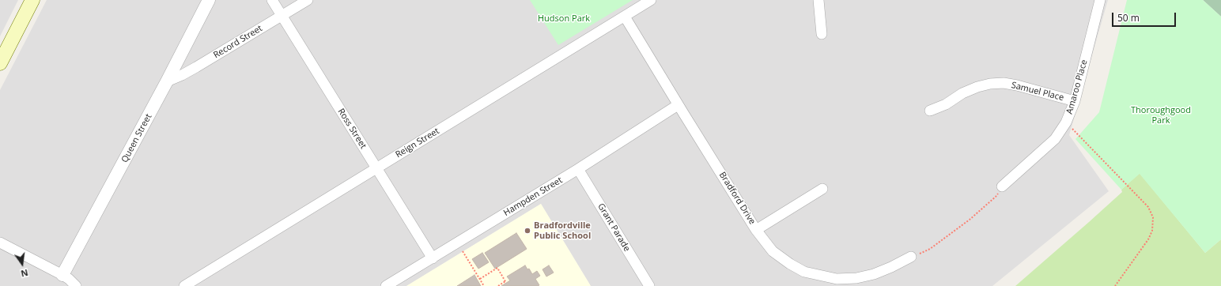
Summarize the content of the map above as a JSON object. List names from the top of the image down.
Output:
{
  "streets": {
    "street": [
      "Record Street",
      "Amaroo Place",
      "Samuel Place",
      "Ross Street",
      "Queen Street",
      "Reign Street",
      "Hampden Street",
      "Bradford Drive",
      "Grant Parade"
    ]
  },
  "crossings": [
    ["Record Street", "Ross Street"],
    ["Record Street", "Queen Street"],
    ["Amaroo Place", "Samuel Place"],
    ["Ross Street", "Reign Street"],
    ["Ross Street", "Hampden Street"],
    ["Reign Street", "Bradford Drive"],
    ["Hampden Street", "Bradford Drive"],
    ["Hampden Street", "Grant Parade"]
  ],
  "parks": ["Hudson Park", "Thoroughgood Park"],
  "places": ["Bradfordville Public School"],
  "scale_bar": "50 m",
  "north": "bottom"
}
